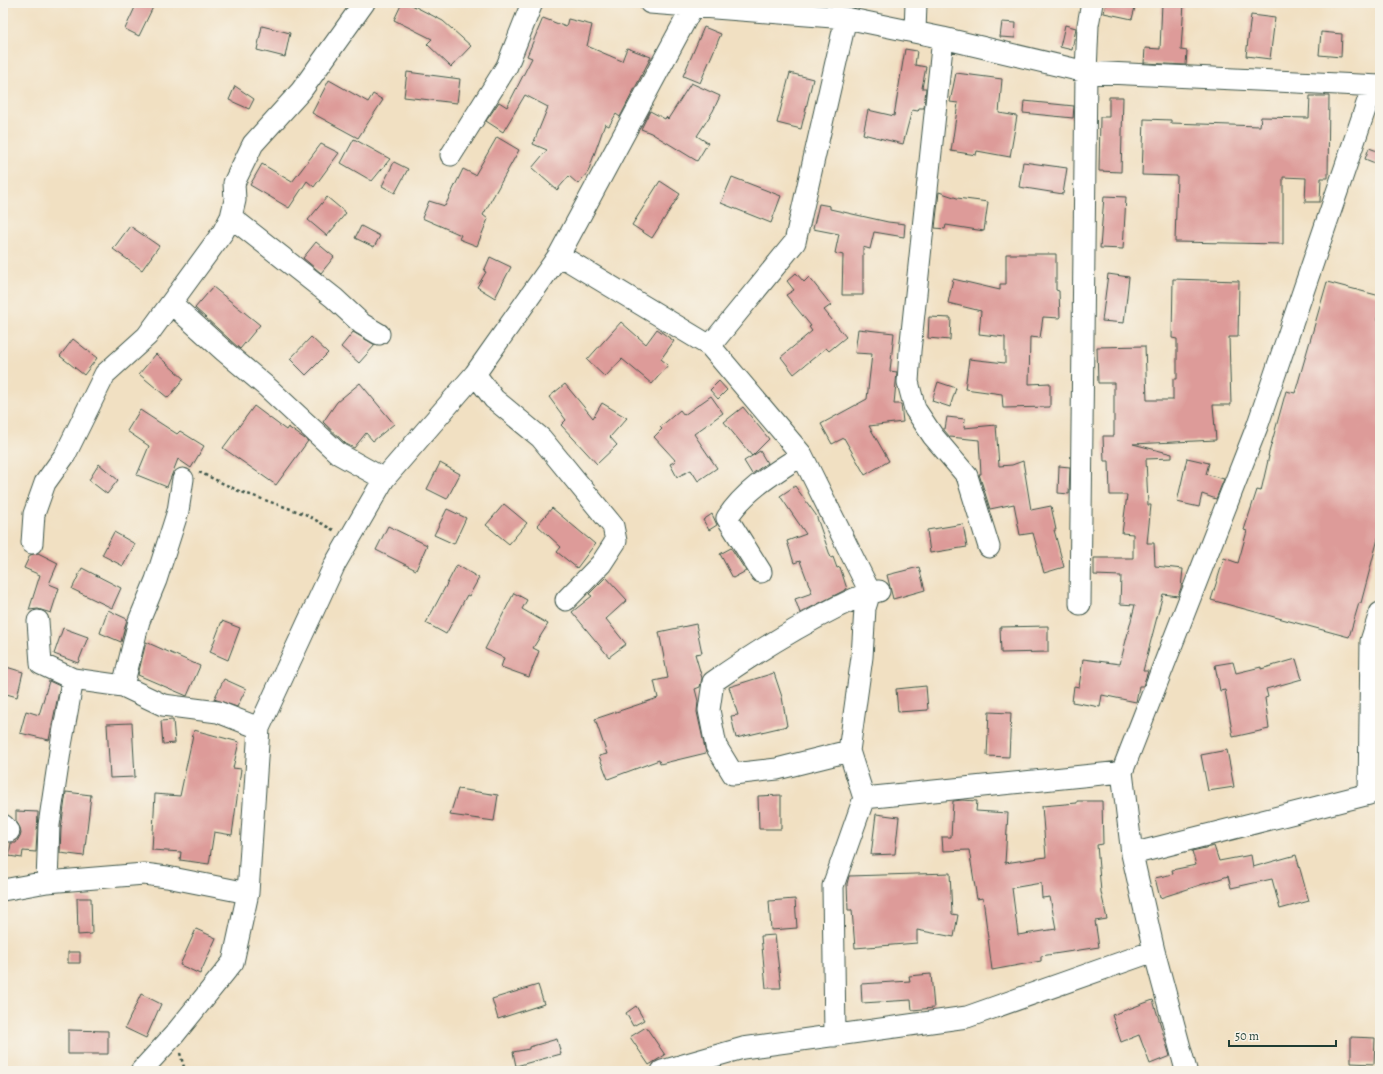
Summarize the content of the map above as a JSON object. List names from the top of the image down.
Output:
{
  "scale_bar": "50 m"
}
